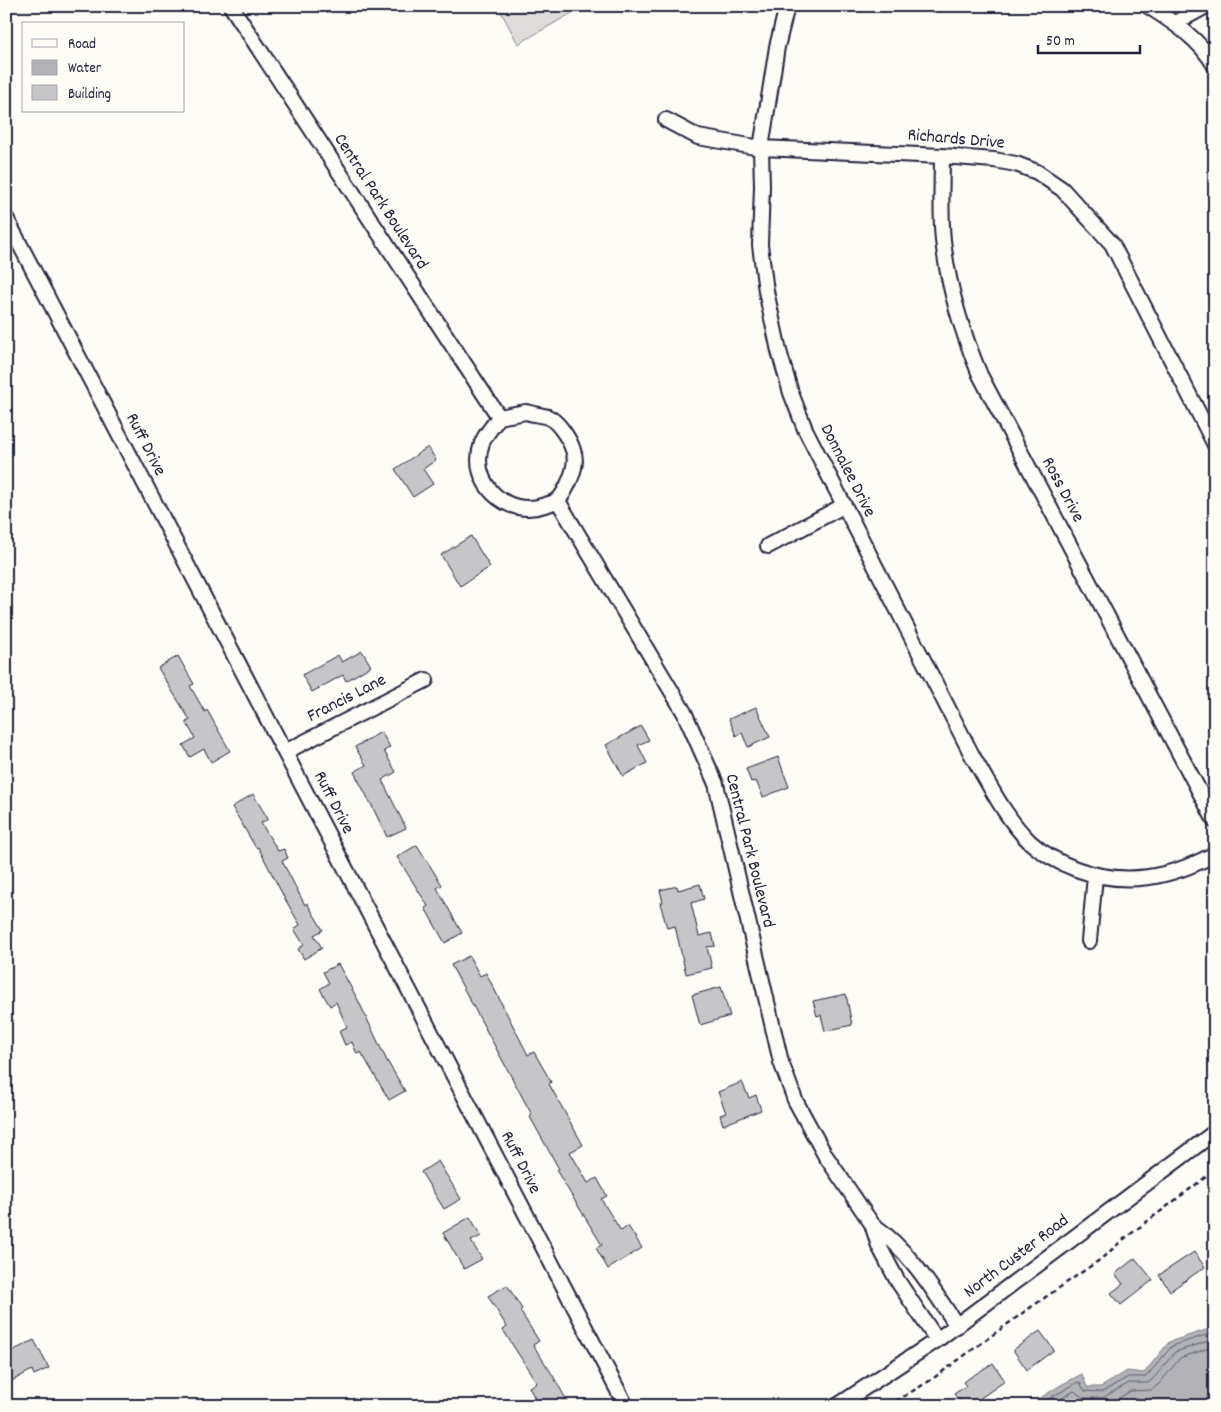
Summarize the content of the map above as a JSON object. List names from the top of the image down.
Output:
{
  "streets": {
    "street": [
      "Richards Drive",
      "Central Park Boulevard",
      "Ruff Drive",
      "Donnalee Drive",
      "Ross Drive",
      "Francis Lane",
      "North Custer Road"
    ]
  },
  "crossings": [
    ["Richards Drive", "Donnalee Drive"],
    ["Richards Drive", "Ross Drive"],
    ["Central Park Boulevard", "North Custer Road"],
    ["Ruff Drive", "Francis Lane"]
  ],
  "legend": ["Road", "Water", "Building"],
  "scale_bar": "50 m"
}
